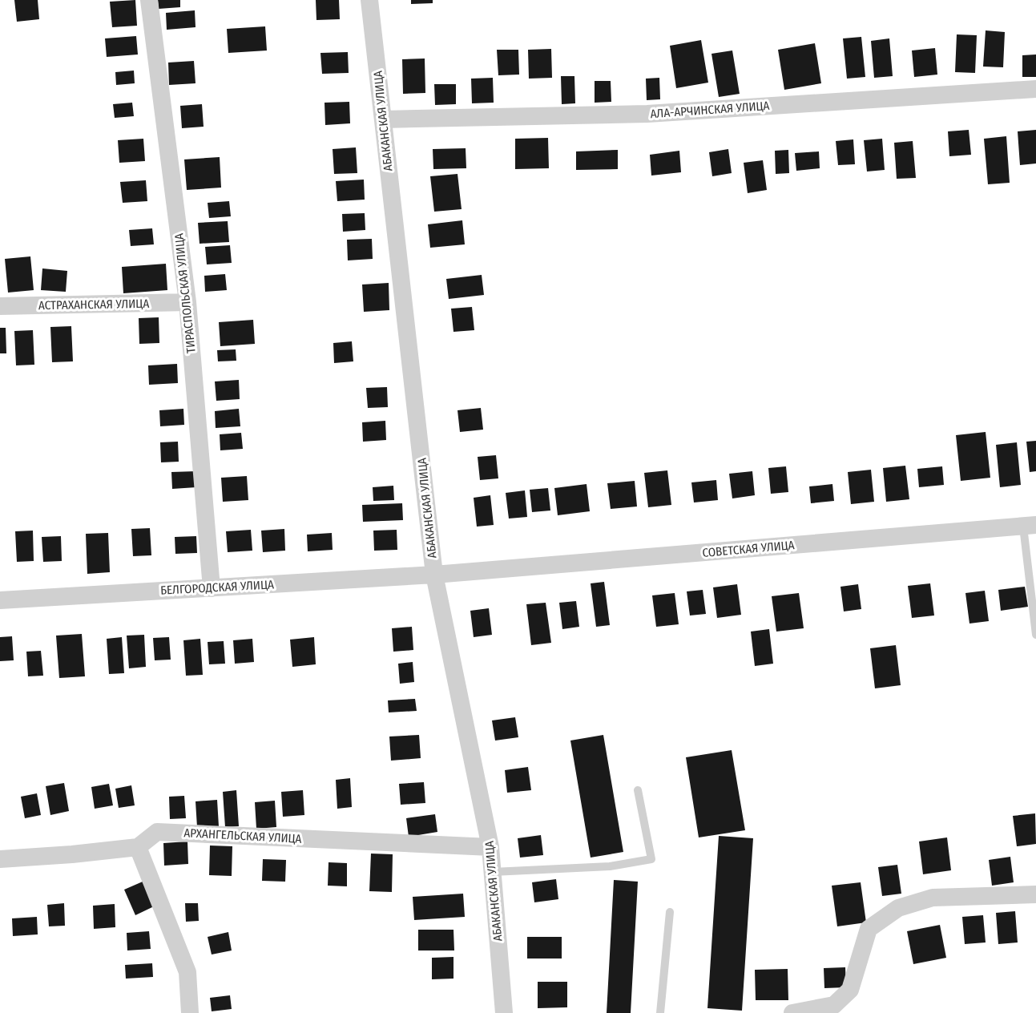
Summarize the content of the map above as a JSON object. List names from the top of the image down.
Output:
{
  "streets": {
    "street": [
      "АЛА-АРЧИНСКАЯ УЛИЦА",
      "АБАКАНСКАЯ УЛИЦА",
      "ТИРАСПОЛЬСКАЯ УЛИЦА",
      "АСТРАХАНСКАЯ УЛИЦА",
      "СОВЕТСКАЯ УЛИЦА",
      "БЕЛГОРОДСКАЯ УЛИЦА",
      "АРХАНГЕЛЬСКАЯ УЛИЦА"
    ]
  },
  "crossings": [
    ["АЛА-АРЧИНСКАЯ УЛИЦА", "АБАКАНСКАЯ УЛИЦА"],
    ["АБАКАНСКАЯ УЛИЦА", "СОВЕТСКАЯ УЛИЦА"],
    ["АБАКАНСКАЯ УЛИЦА", "БЕЛГОРОДСКАЯ УЛИЦА"],
    ["АБАКАНСКАЯ УЛИЦА", "АРХАНГЕЛЬСКАЯ УЛИЦА"],
    ["ТИРАСПОЛЬСКАЯ УЛИЦА", "АСТРАХАНСКАЯ УЛИЦА"],
    ["ТИРАСПОЛЬСКАЯ УЛИЦА", "БЕЛГОРОДСКАЯ УЛИЦА"],
    ["СОВЕТСКАЯ УЛИЦА", "БЕЛГОРОДСКАЯ УЛИЦА"]
  ]
}
